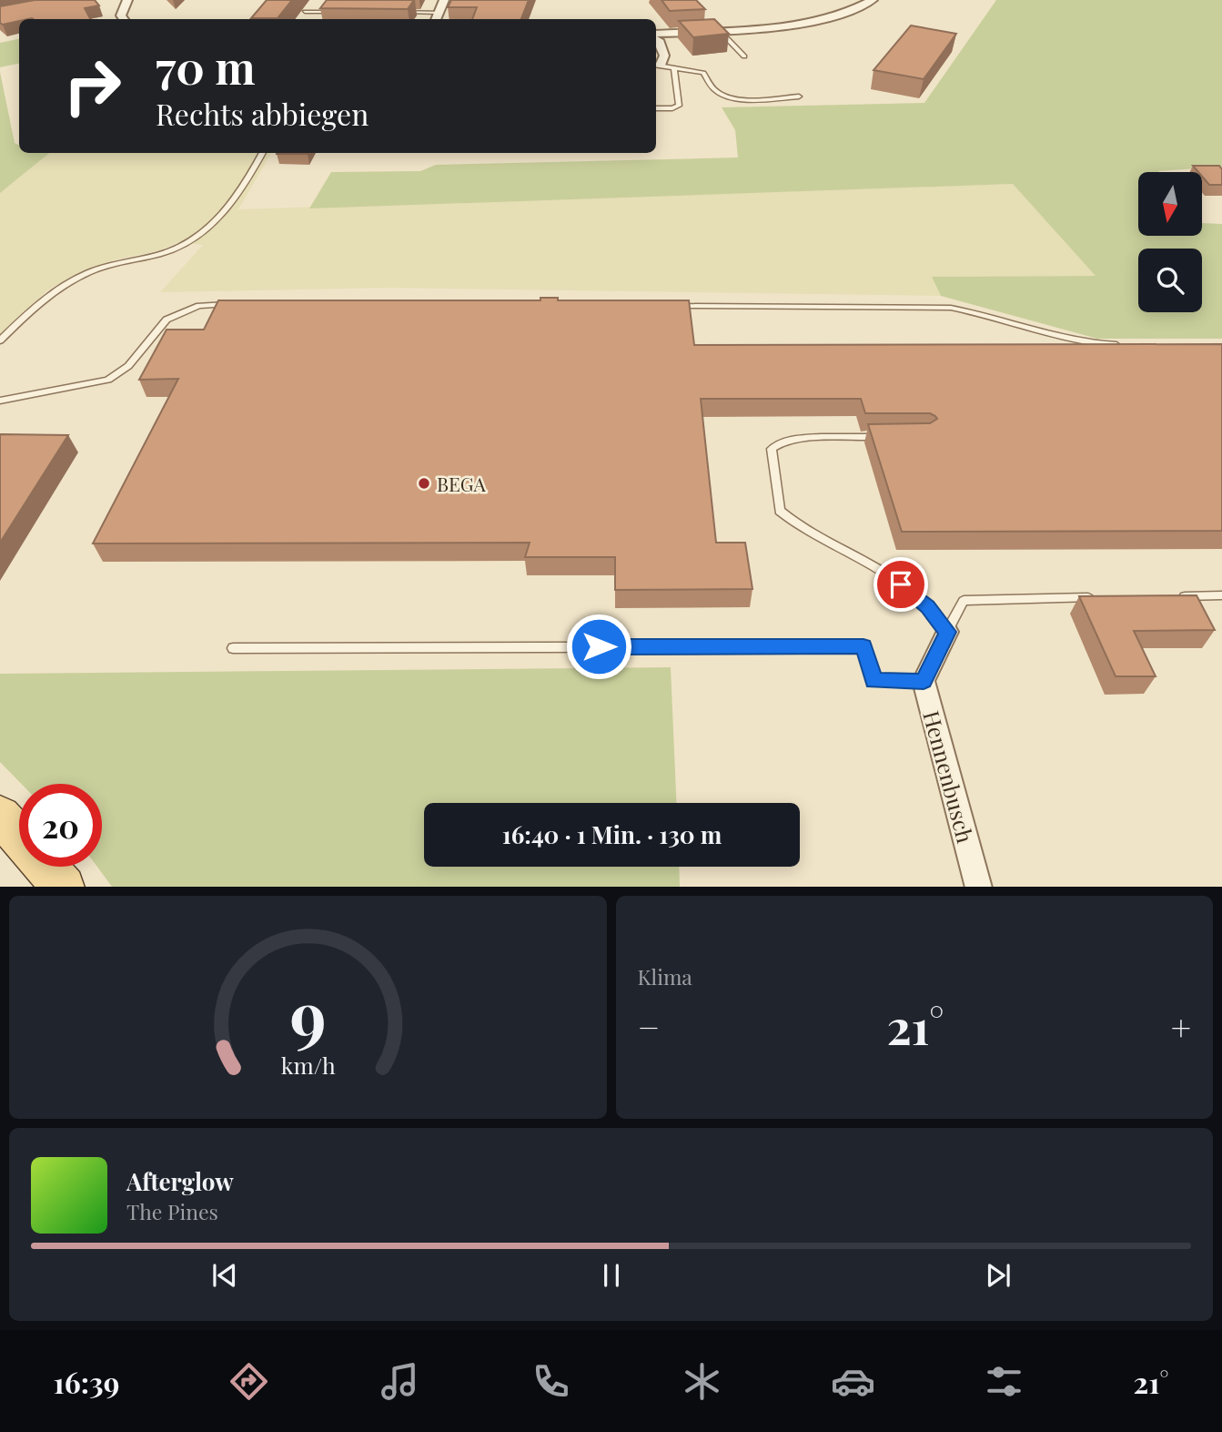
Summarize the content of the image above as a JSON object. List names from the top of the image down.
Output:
{
  "streets": {
    "street": ["Hennenbusch"]
  },
  "places": ["BEGA"],
  "north": "bottom",
  "page": {
    "turn": ["70 m", "Rechts abbiegen"],
    "limit": "20",
    "trip": "16:40 · 1 Min. · 130 m",
    "tile": "Klima",
    "heat": ["−", "21°", "+"],
    "song": ["Afterglow", "The Pines"],
    "tabs": ["16:39", "21°"],
    "gauge": ["9", "km/h"]
  }
}
